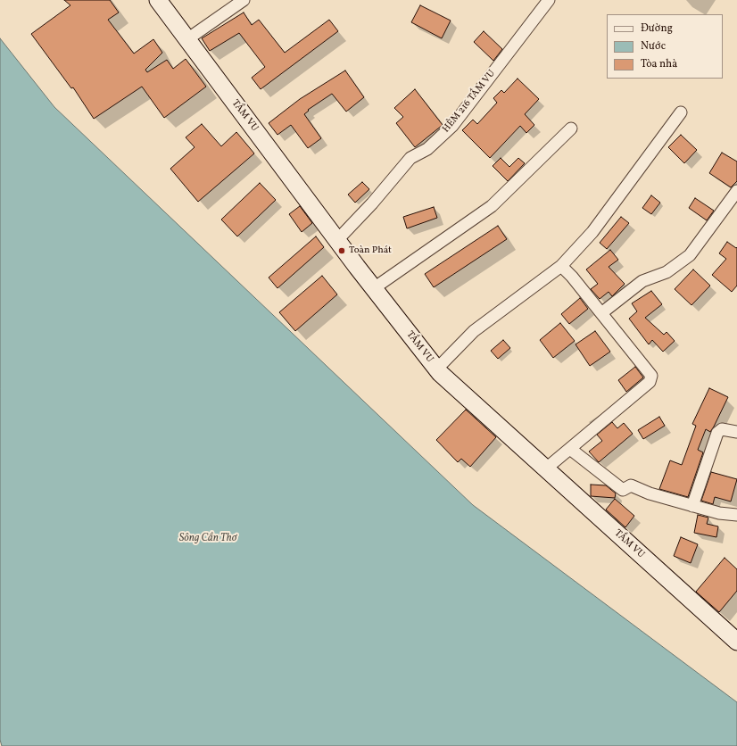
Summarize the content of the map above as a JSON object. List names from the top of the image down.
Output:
{
  "streets": {
    "street": ["HẺM 216 TẦM VU", "TẦM VU"]
  },
  "crossings": [
    ["HẺM 216 TẦM VU", "TẦM VU"]
  ],
  "water": ["Sông Cần Thơ"],
  "places": ["Toàn Phát"],
  "legend": ["Đường", "Nước", "Tòa nhà"]
}
